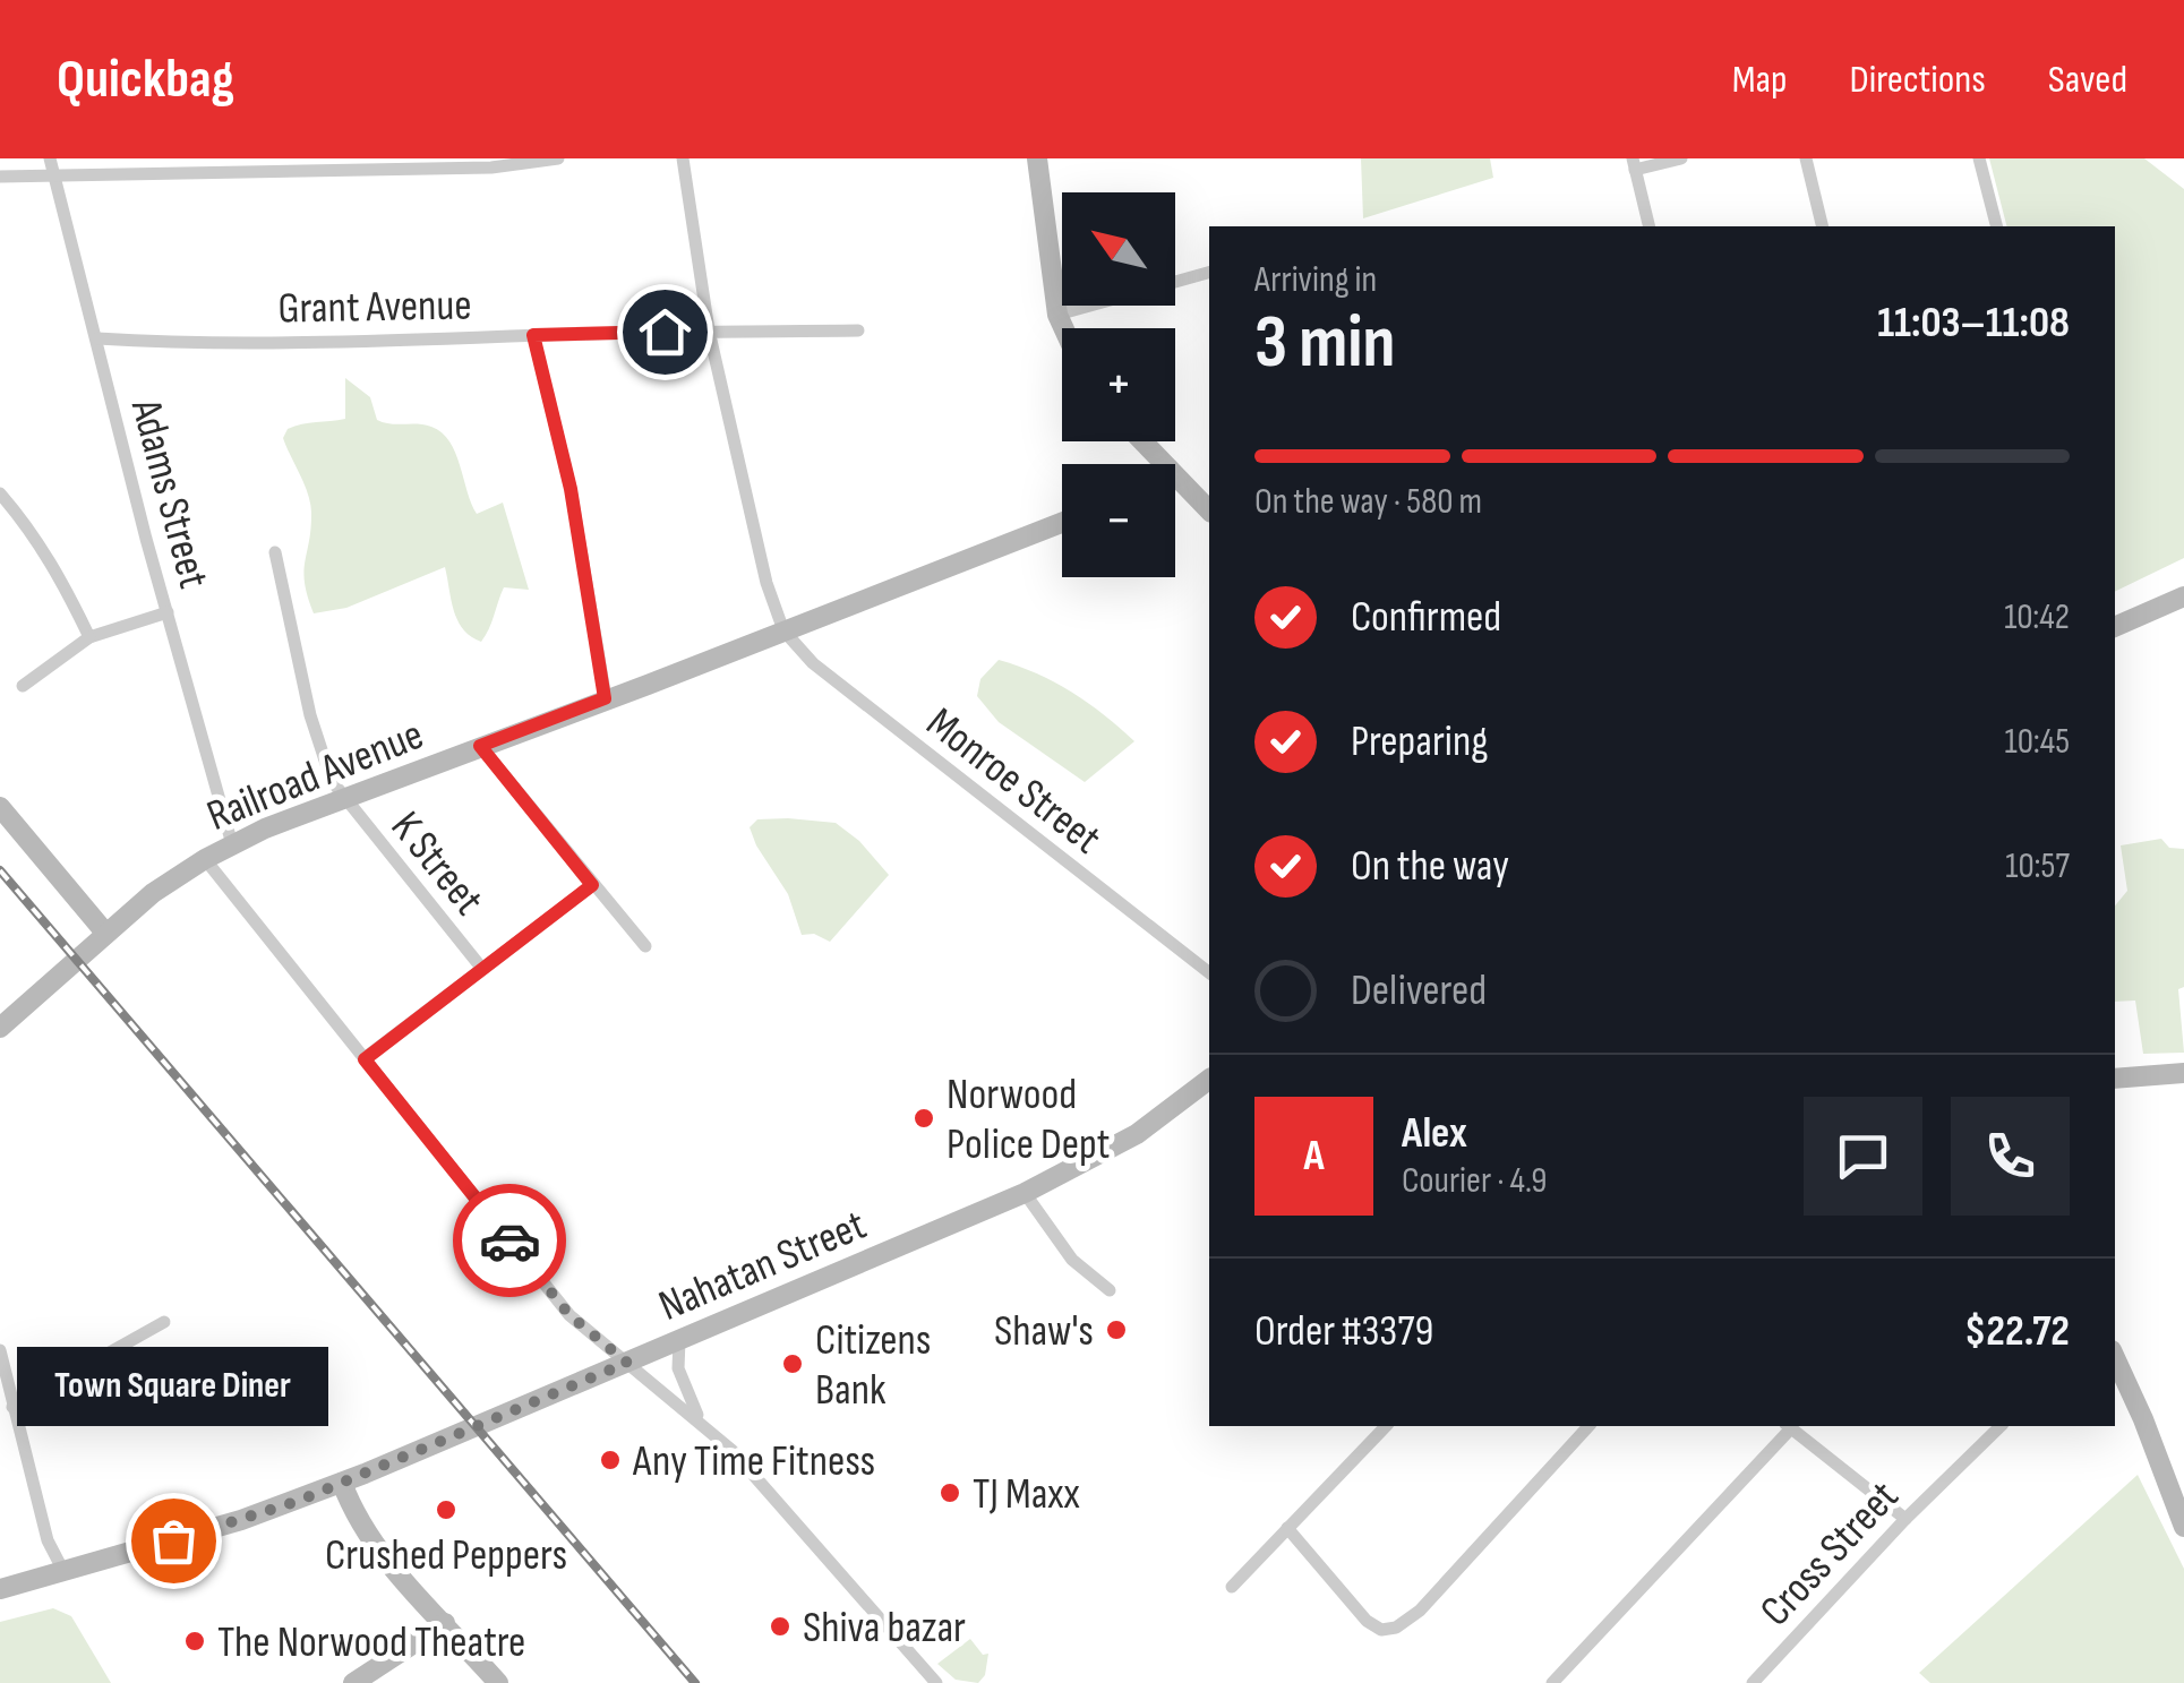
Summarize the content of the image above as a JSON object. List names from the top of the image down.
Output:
{
  "streets": {
    "street": [
      "Grant Avenue",
      "Adams Street",
      "Railroad Avenue",
      "Monroe Street",
      "K Street",
      "Nahatan Street",
      "Cross Street"
    ]
  },
  "crossings": [
    ["Grant Avenue", "Adams Street"],
    ["Adams Street", "Railroad Avenue"],
    ["Railroad Avenue", "Monroe Street"],
    ["Railroad Avenue", "K Street"]
  ],
  "places": [
    "Norwood Police Dept",
    "Shaw's",
    "Citizens Bank",
    "Any Time Fitness",
    "TJ Maxx",
    "Crushed Peppers",
    "Town Square Diner",
    "Shiva bazar",
    "The Norwood Theatre"
  ],
  "north": "top left",
  "page": {
    "header": "Quickbag",
    "nav": ["Map", "Directions", "Saved"],
    "map_buttons": ["+", "−"],
    "heading": ["3 min", "Arriving in", "11:03–11:08"],
    "panel": [
      "Alex",
      "Courier · 4.9",
      "Order #3379",
      "$22.72"
    ],
    "bar": "On the way · 580 m",
    "list": [
      ["Confirmed", "10:42"],
      ["Preparing", "10:45"],
      ["On the way", "10:57"],
      "Delivered"
    ],
    "round": "A",
    "bubble": "Town Square Diner"
  }
}
